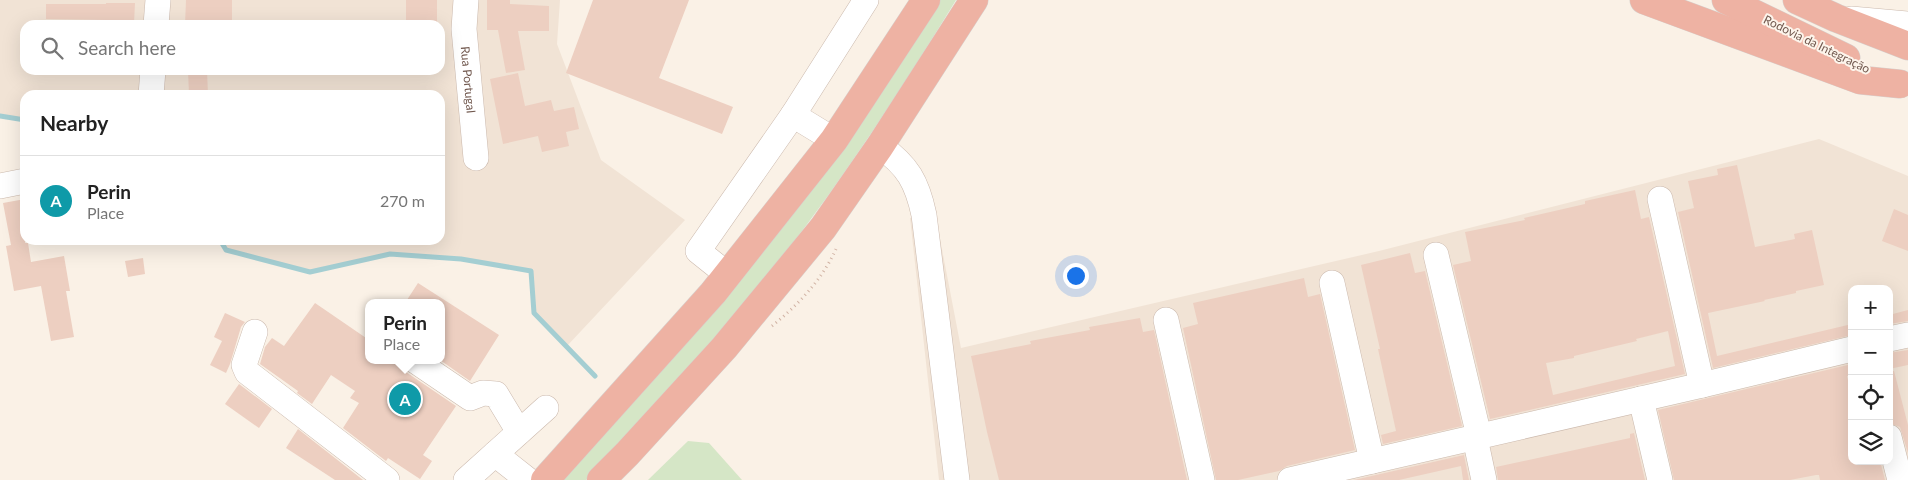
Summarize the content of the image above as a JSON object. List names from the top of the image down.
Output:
{
  "streets": {
    "highway": ["Rodovia da Integração"],
    "street": ["Rua Portugal"]
  },
  "page": {
    "search": "Search here",
    "heading": "Nearby",
    "list": [
      {
        "mark": "A",
        "name": "Perin",
        "note": "Place",
        "value": "270 m"
      }
    ],
    "map_buttons": ["+", "−"],
    "popup": ["Perin", "Place"],
    "pins": "A"
  }
}
